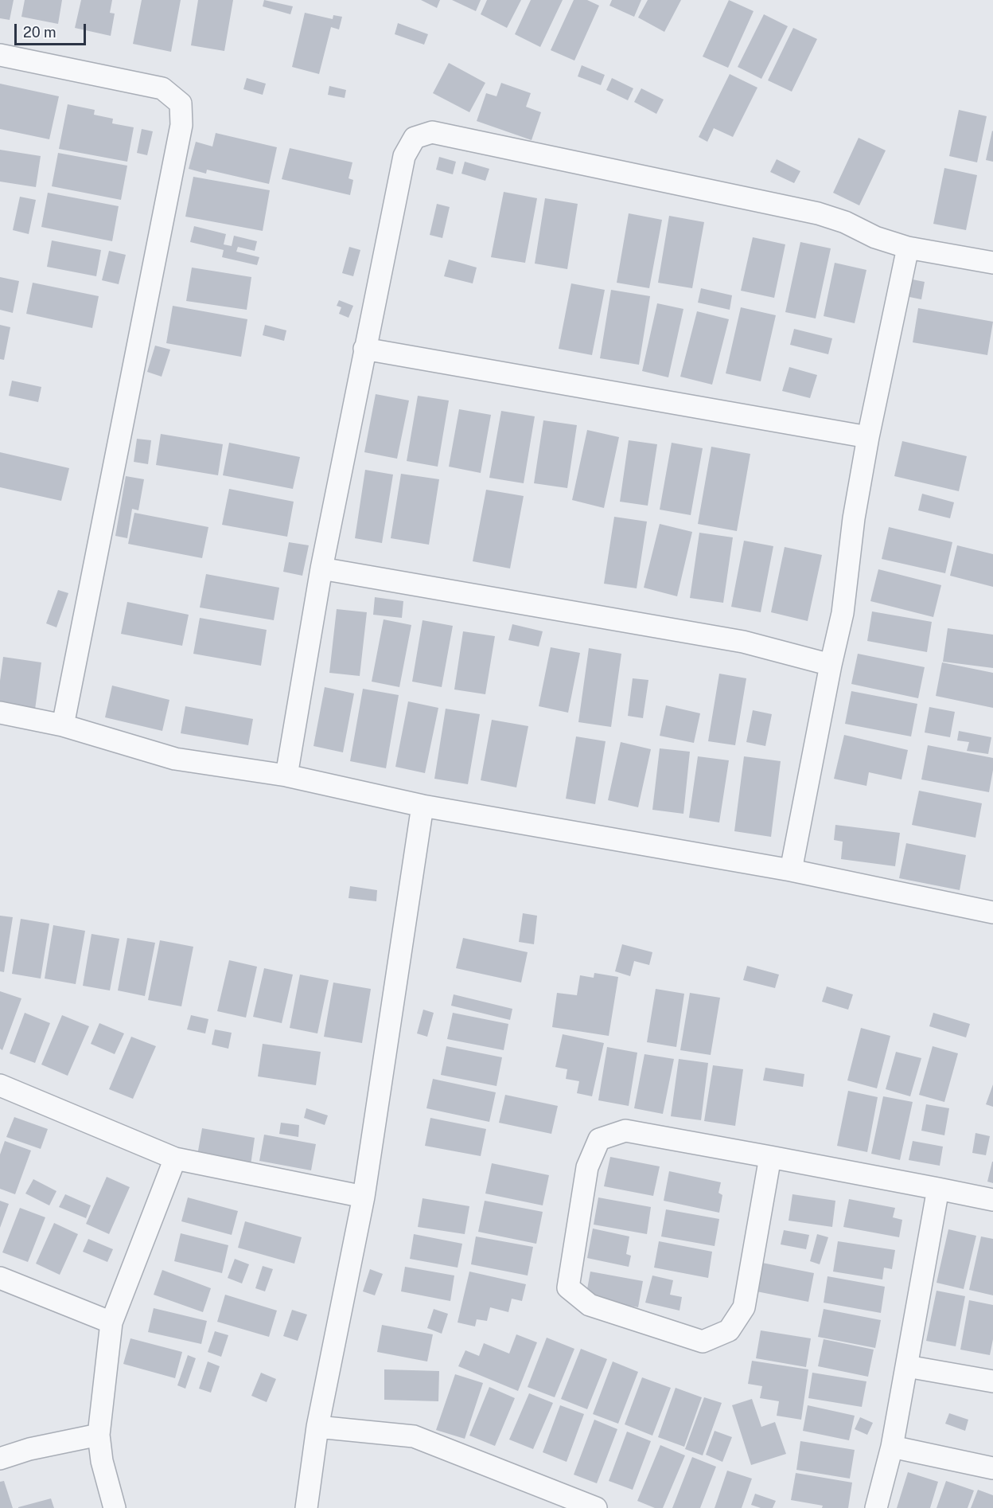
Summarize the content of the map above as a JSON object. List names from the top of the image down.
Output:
{
  "scale_bar": "20 m"
}
